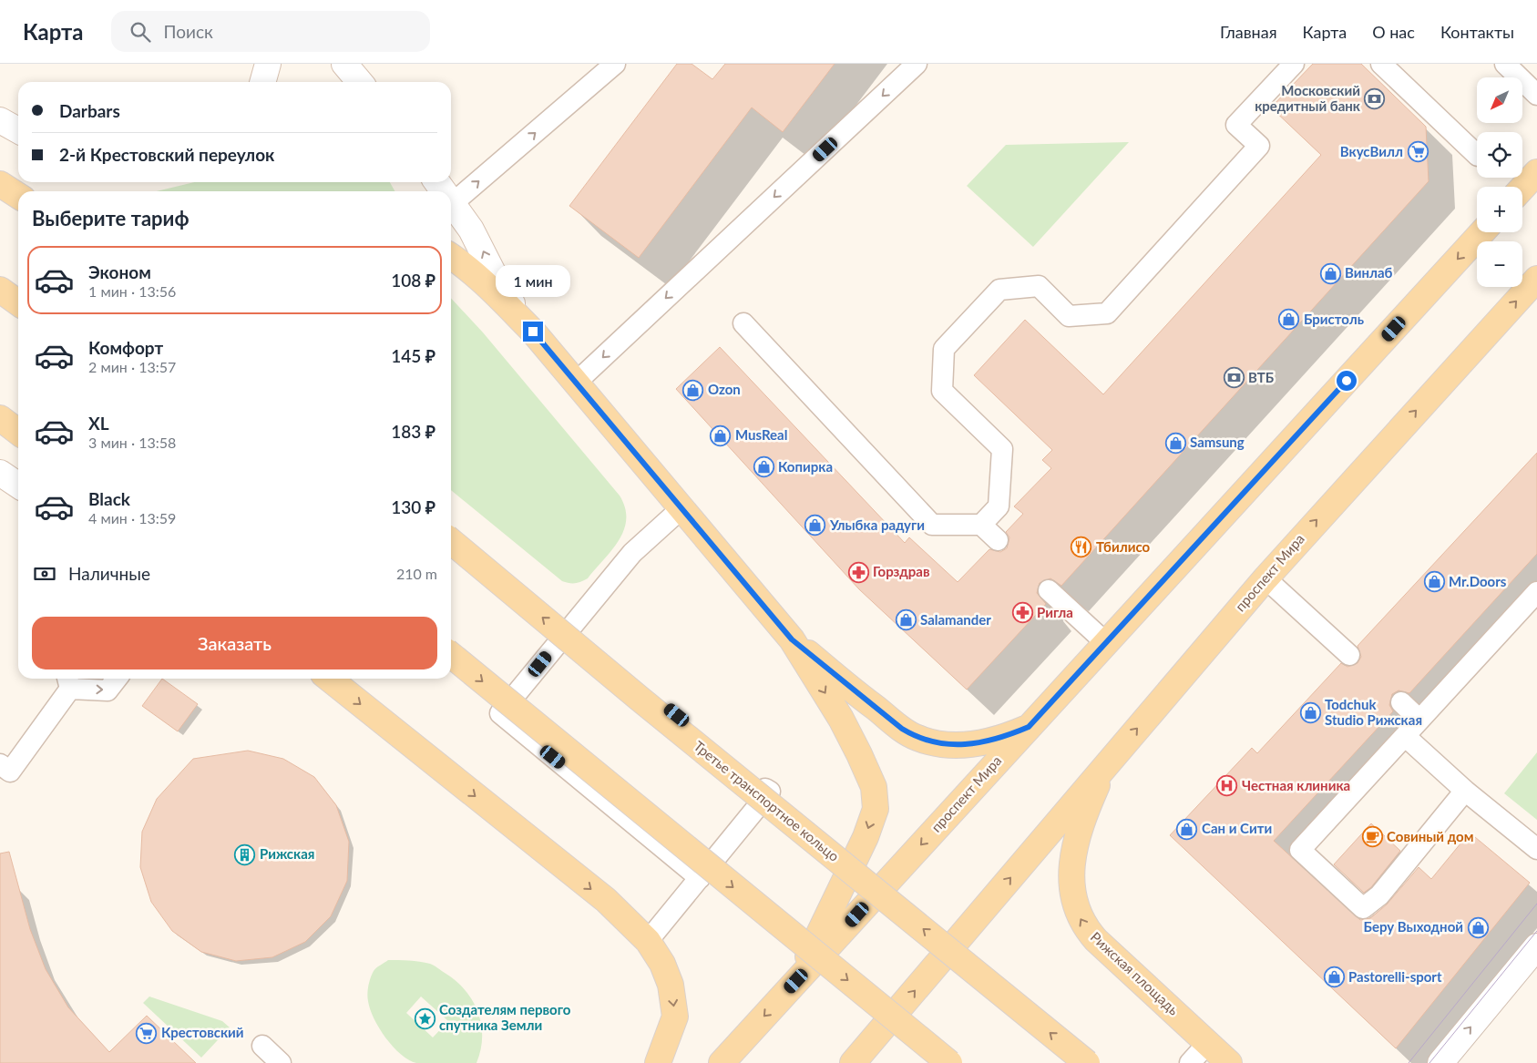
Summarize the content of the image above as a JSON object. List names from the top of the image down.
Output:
{
  "streets": {
    "main road": ["проспект Мира", "Третье транспортное кольцо", "Рижская площадь"]
  },
  "crossings": [
    ["проспект Мира", "Рижская площадь"]
  ],
  "one_way": ["Рижская площадь"],
  "places": {
    "bank": ["Московский кредитный банк", "ВТБ"],
    "supermarket": ["ВкусВилл", "Крестовский"],
    "shop": [
      "Винлаб",
      "Бристоль",
      "Ozon",
      "MusReal",
      "Samsung",
      "Копирка",
      "Улыбка радуги",
      "Mr.Doors",
      "Salamander",
      "Todchuk Studio Рижская",
      "Сан и Сити",
      "Беру Выходной",
      "Pastorelli-sport"
    ],
    "restaurant": ["Тбилисо"],
    "pharmacy": ["Горздрав", "Ригла"],
    "hospital": ["Честная клиника"],
    "cafe": ["Совиный дом"],
    "building": ["Рижская"],
    "place": ["Создателям первого спутника Земли"]
  },
  "north": "bottom left",
  "page": {
    "header": "Карта",
    "search": "Поиск",
    "nav": [
      "Главная",
      "Карта",
      "О нас",
      "Контакты"
    ],
    "map_buttons": ["+", "−"],
    "banner": ["Darbars", "2-й Крестовский переулок"],
    "heading": "Выберите тариф",
    "list": [
      {
        "name": "Эконом",
        "note": "1 мин · 13:56",
        "value": "108 ₽"
      },
      {
        "name": "Комфорт",
        "note": "2 мин · 13:57",
        "value": "145 ₽"
      },
      {
        "name": "XL",
        "note": "3 мин · 13:58",
        "value": "183 ₽"
      },
      {
        "name": "Black",
        "note": "4 мин · 13:59",
        "value": "130 ₽"
      }
    ],
    "bubble": "1 мин",
    "pay": ["Наличные", "210 m"],
    "buttons": "Заказать"
  }
}
